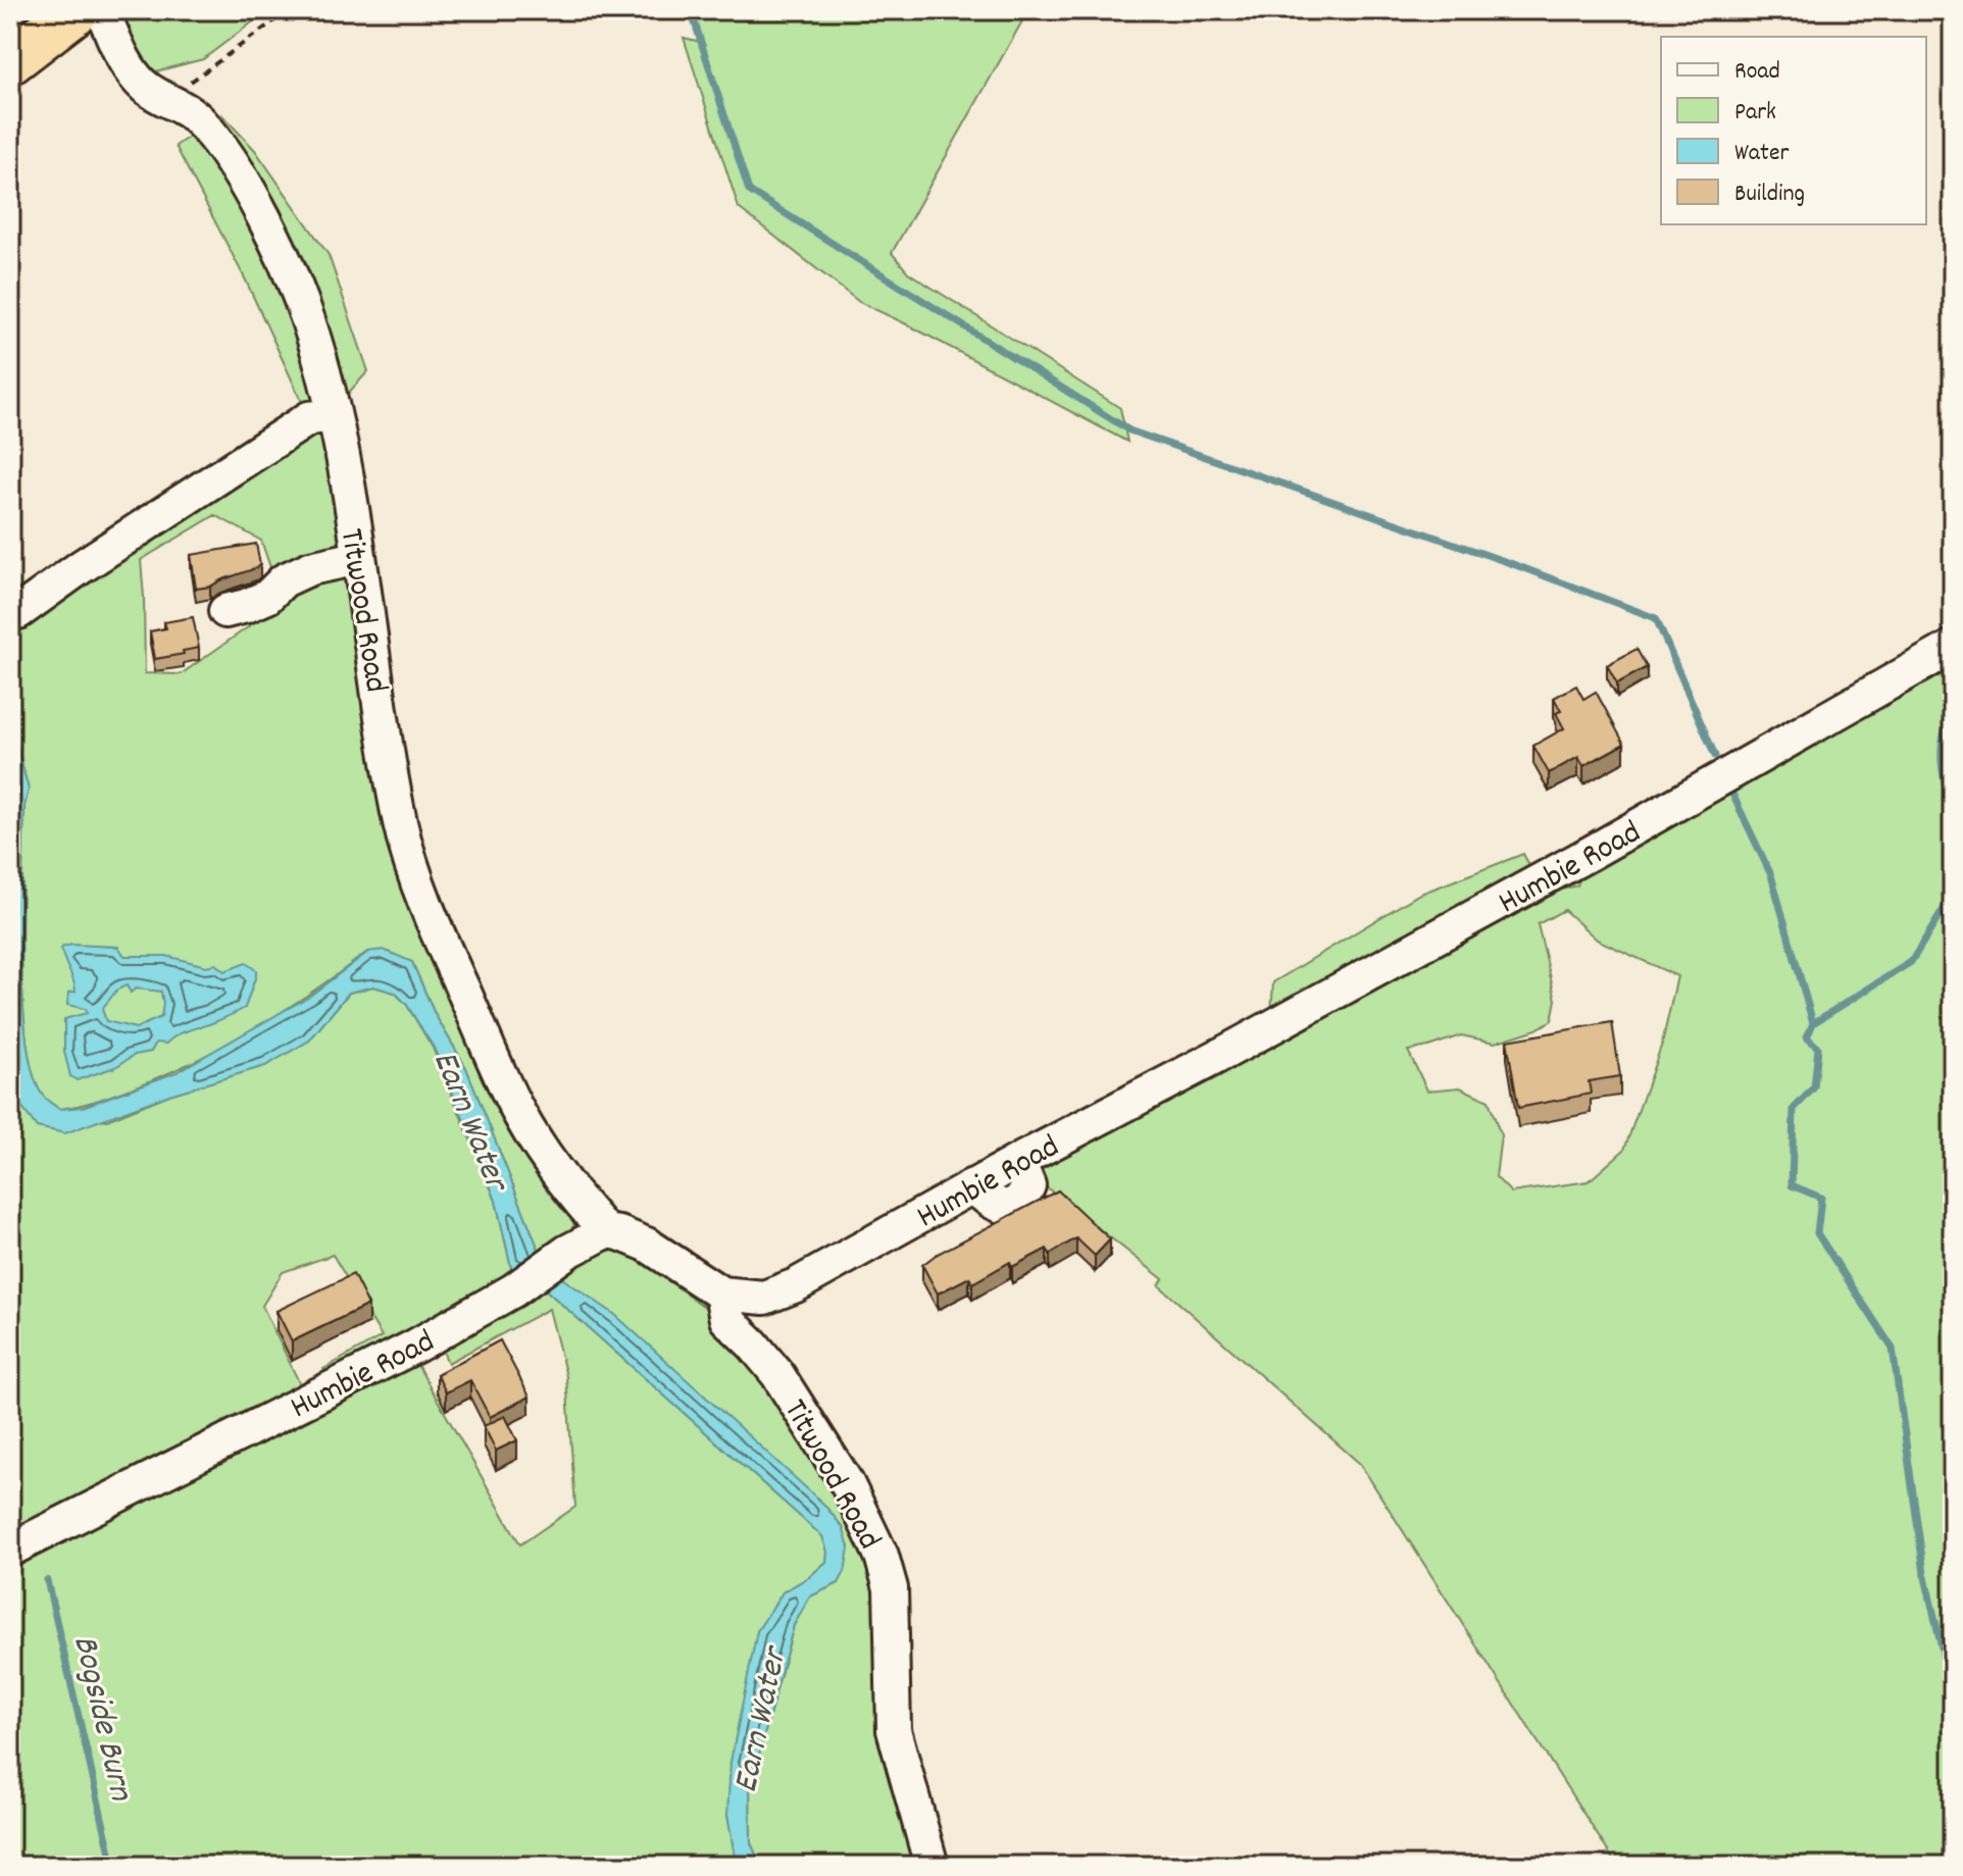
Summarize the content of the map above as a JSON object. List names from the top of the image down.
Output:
{
  "streets": {
    "street": ["Titwood Road", "Humbie Road"]
  },
  "crossings": [
    ["Titwood Road", "Humbie Road"]
  ],
  "water": ["Earn Water", "Bogside Burn"],
  "legend": [
    "Road",
    "Park",
    "Water",
    "Building"
  ]
}
